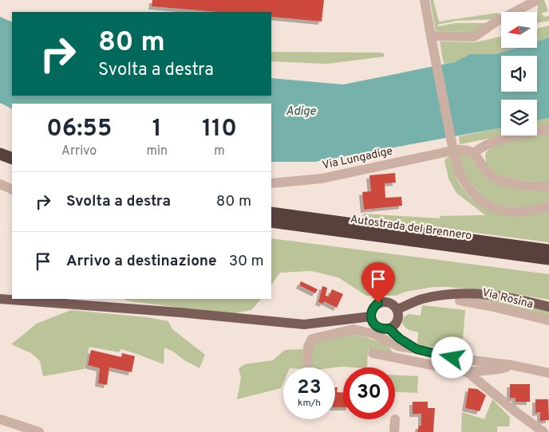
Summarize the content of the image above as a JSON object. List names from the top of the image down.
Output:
{
  "streets": {
    "highway": ["Autostrada del Brennero"],
    "street": ["Via Lungadige", "Via Rosina"]
  },
  "water": ["Adige"],
  "north": "left",
  "page": {
    "turn": ["80 m", "Svolta a destra"],
    "eta": [
      "06:55",
      "Arrivo",
      "1",
      "min",
      "110",
      "m"
    ],
    "list": [
      {
        "name": "Svolta a destra",
        "value": "80 m"
      },
      {
        "name": "Arrivo a destinazione",
        "value": "30 m"
      }
    ],
    "speed": "23 km/h",
    "limit": "30"
  }
}
